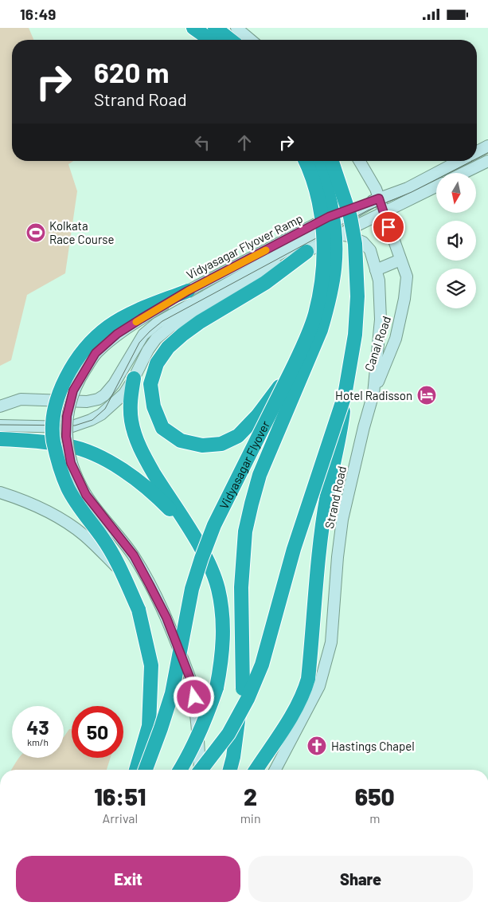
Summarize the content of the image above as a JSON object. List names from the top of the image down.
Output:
{
  "streets": {
    "highway": ["Vidyasagar Flyover"],
    "main road": ["Vidyasagar Flyover Ramp", "Canal Road", "Strand Road"]
  },
  "crossings": [
    ["Canal Road", "Strand Road"]
  ],
  "places": {
    "sports": ["Kolkata Race Course"],
    "hotel": ["Hotel Radisson"],
    "church": ["Hastings Chapel"]
  },
  "north": "bottom",
  "page": {
    "status": "16:49",
    "turn": ["620 m", "Strand Road"],
    "speed": "43 km/h",
    "limit": "50",
    "eta": [
      "16:51",
      "Arrival",
      "2",
      "min",
      "650",
      "m"
    ],
    "buttons": ["Exit", "Share"]
  }
}
